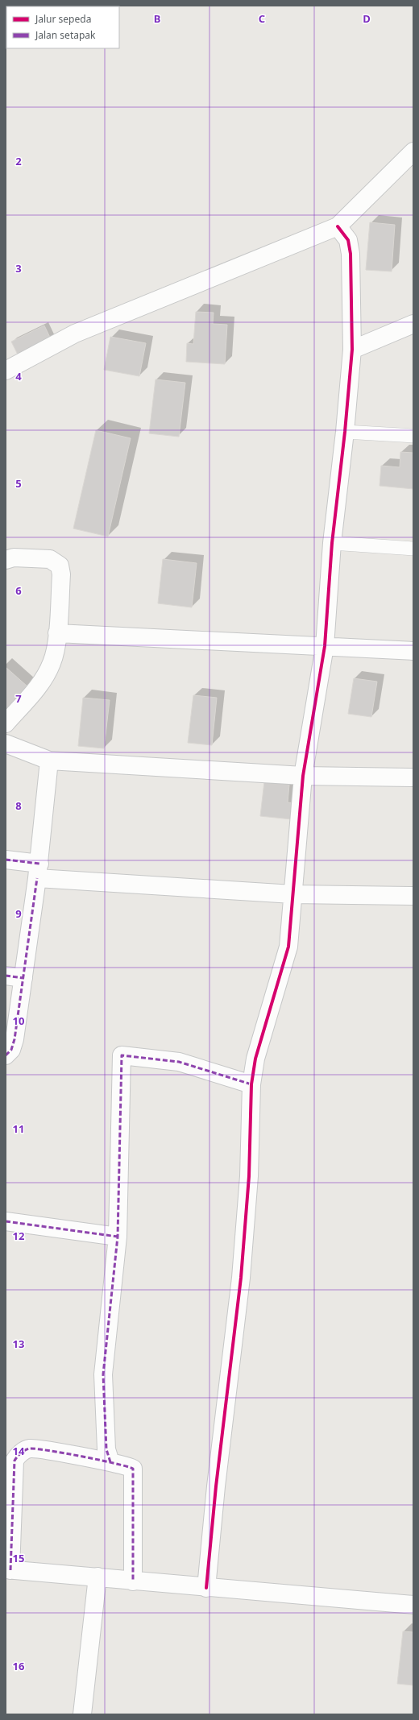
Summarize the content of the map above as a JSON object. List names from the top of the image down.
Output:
{
  "legend": ["Jalur sepeda", "Jalan setapak"],
  "grid": {
    "columns": ["B", "C", "D"],
    "rows": [
      "2",
      "3",
      "4",
      "5",
      "6",
      "7",
      "8",
      "9",
      "10",
      "11",
      "12",
      "13",
      "14",
      "15",
      "16"
    ]
  }
}
